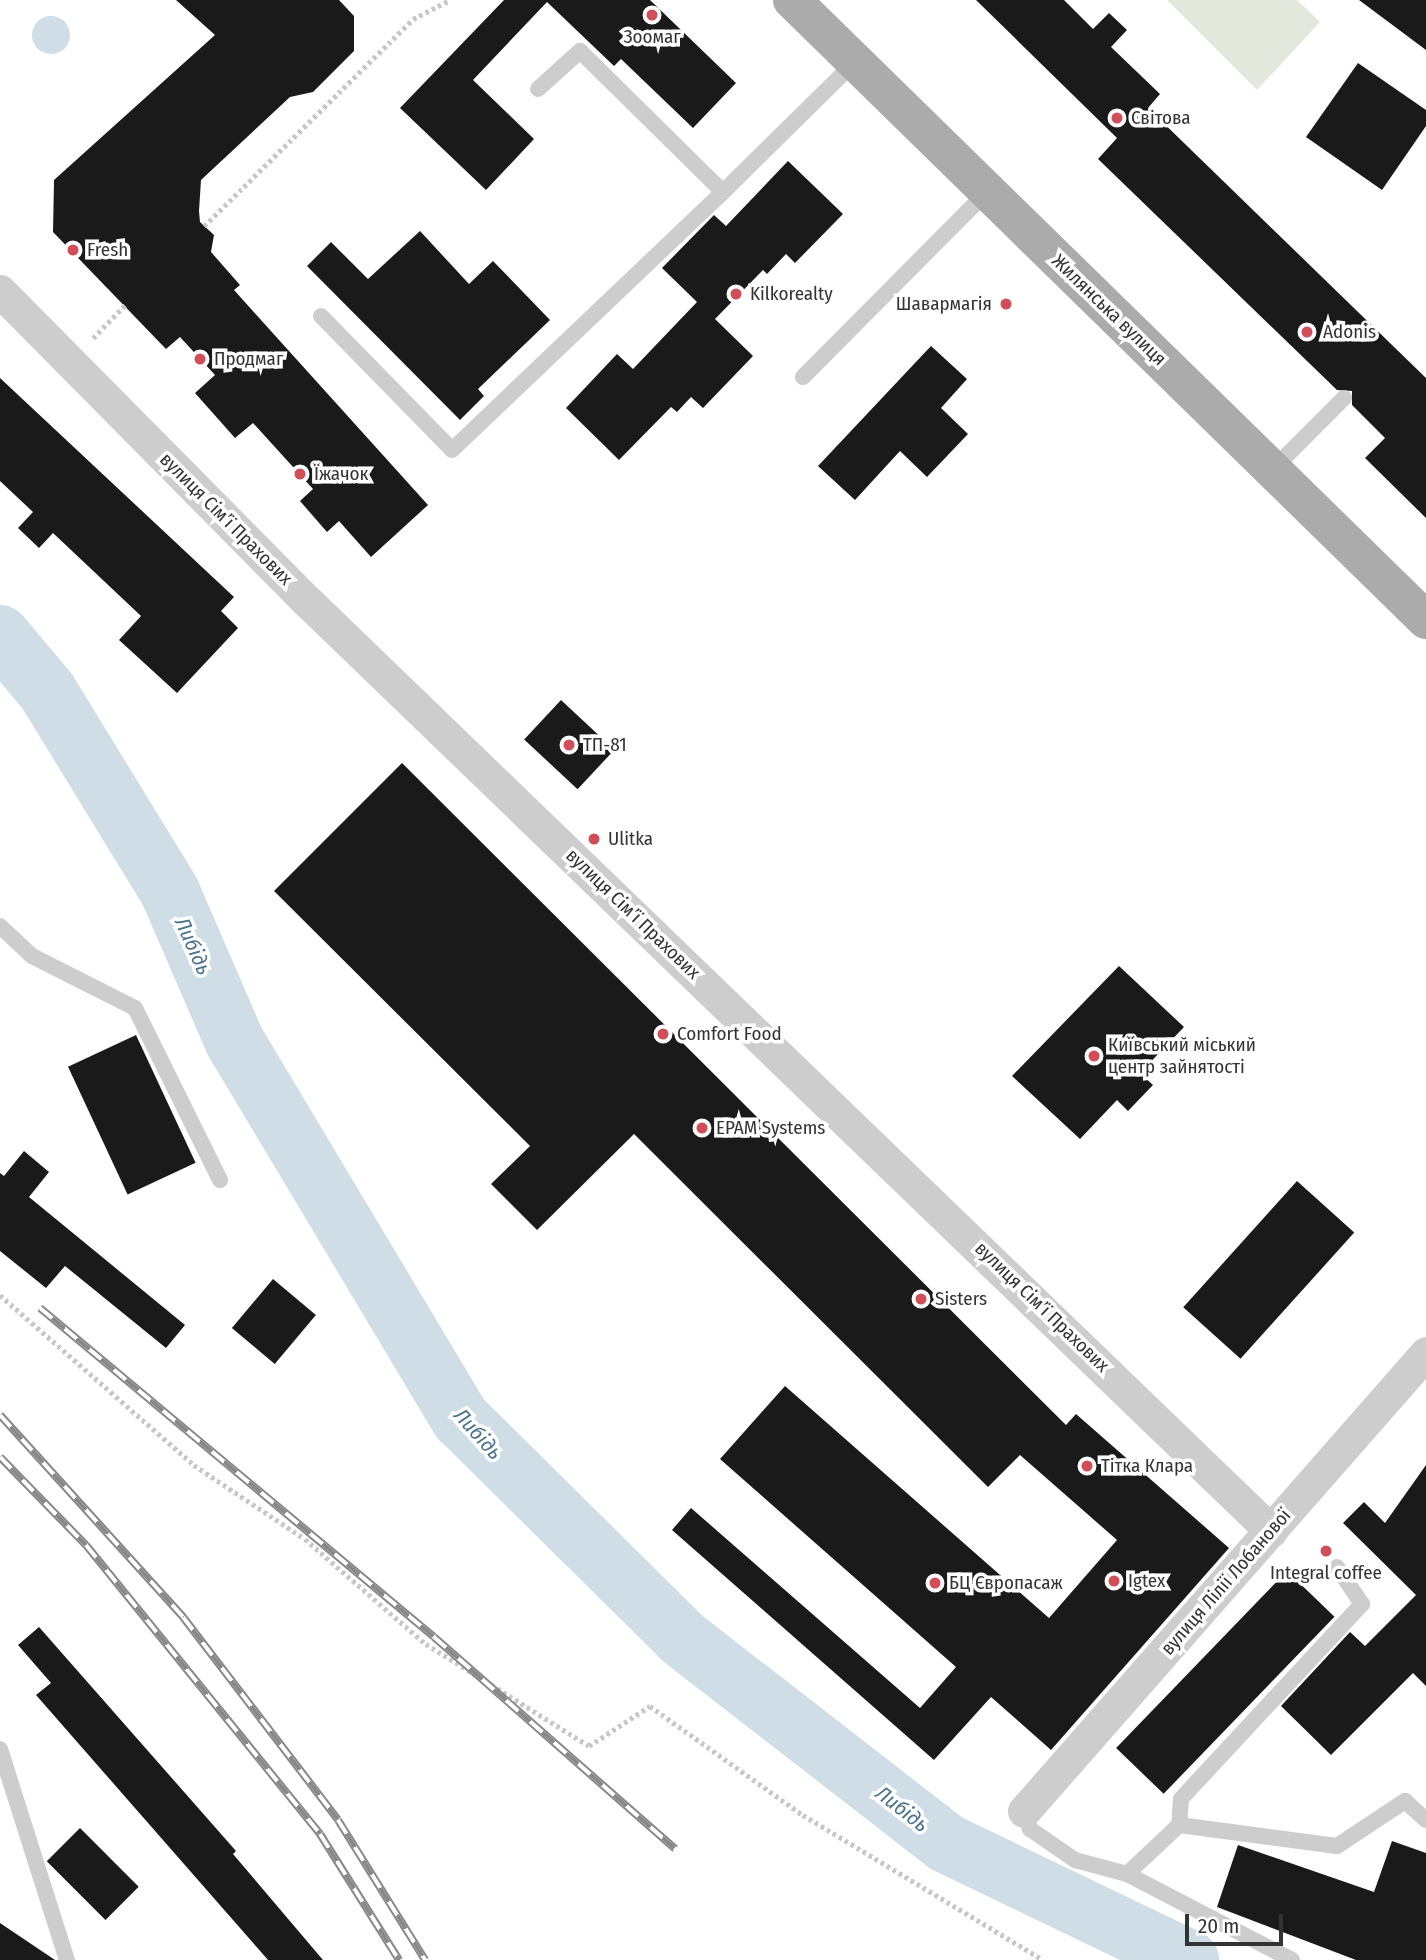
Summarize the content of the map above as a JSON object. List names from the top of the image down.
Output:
{
  "streets": {
    "main road": ["Жилянська вулиця"],
    "street": ["вулиця Сімʼї Прахових", "вулиця Лілії Лобанової"]
  },
  "crossings": [
    ["вулиця Сімʼї Прахових", "вулиця Лілії Лобанової"]
  ],
  "water": ["Либідь"],
  "places": [
    "Зоомаг",
    "Світова",
    "Fresh",
    "Kilkorealty",
    "Шавармагія",
    "Adonis",
    "Продмаг",
    "Їжачок",
    "ТП-81",
    "Ulitka",
    "Comfort Food",
    "Київський міський центр зайнятості",
    "EPAM Systems",
    "Sisters",
    "Тітка Клара",
    "Integral coffee",
    "Igtex",
    "БЦ Європасаж"
  ],
  "scale_bar": "20 m"
}
